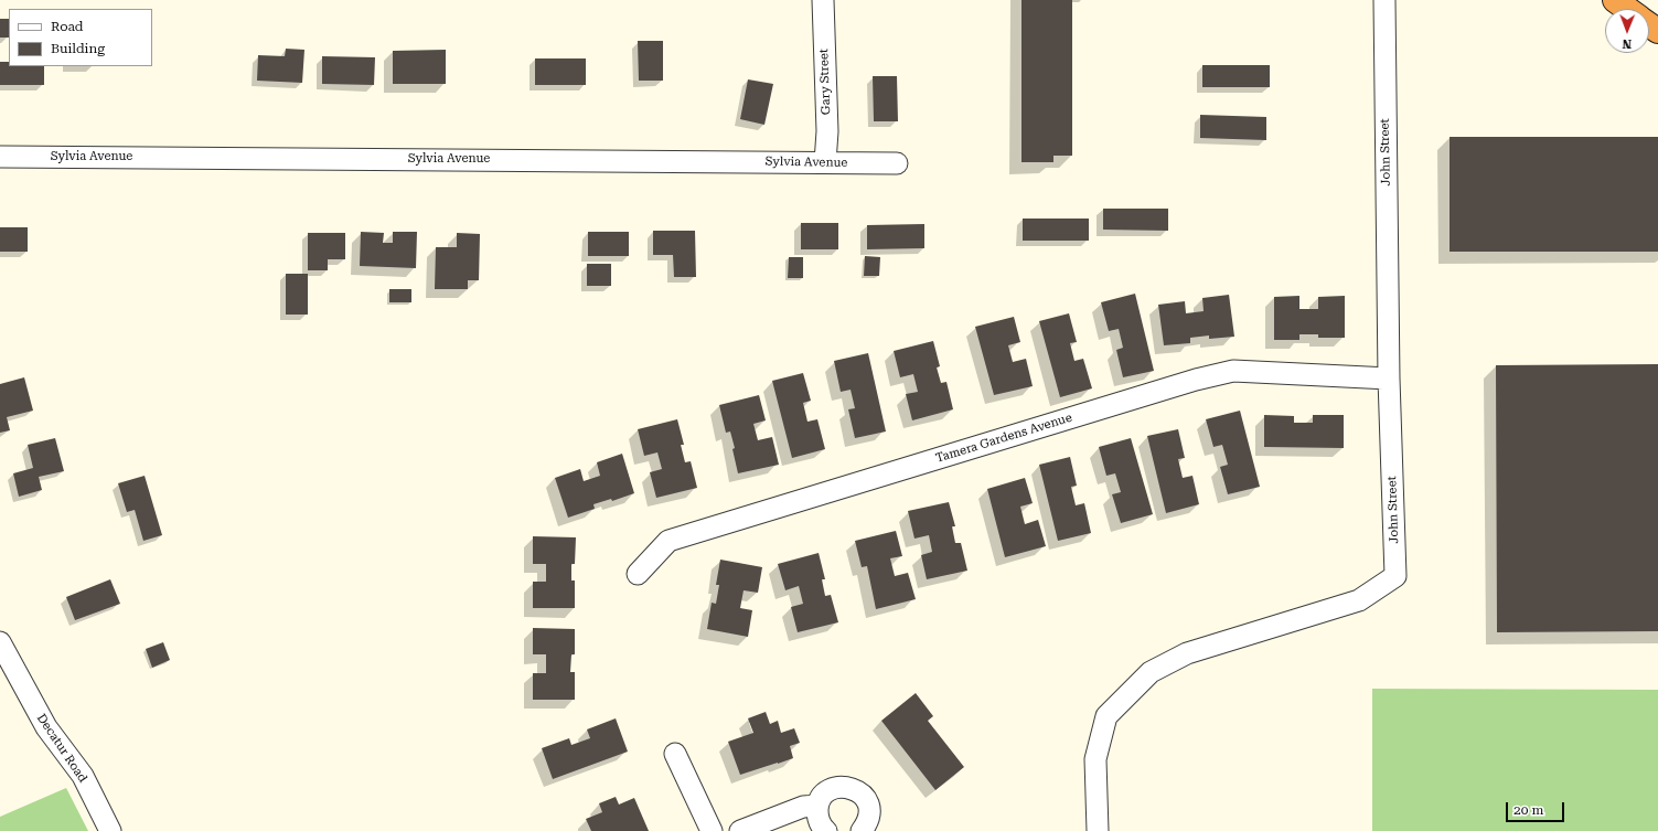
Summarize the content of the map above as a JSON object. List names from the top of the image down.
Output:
{
  "streets": {
    "street": [
      "Gary Street",
      "John Street",
      "Sylvia Avenue",
      "Tamera Gardens Avenue",
      "Decatur Road"
    ]
  },
  "crossings": [
    ["Gary Street", "Sylvia Avenue"],
    ["John Street", "Tamera Gardens Avenue"]
  ],
  "legend": ["Road", "Building"],
  "scale_bar": "20 m",
  "north": "bottom"
}
